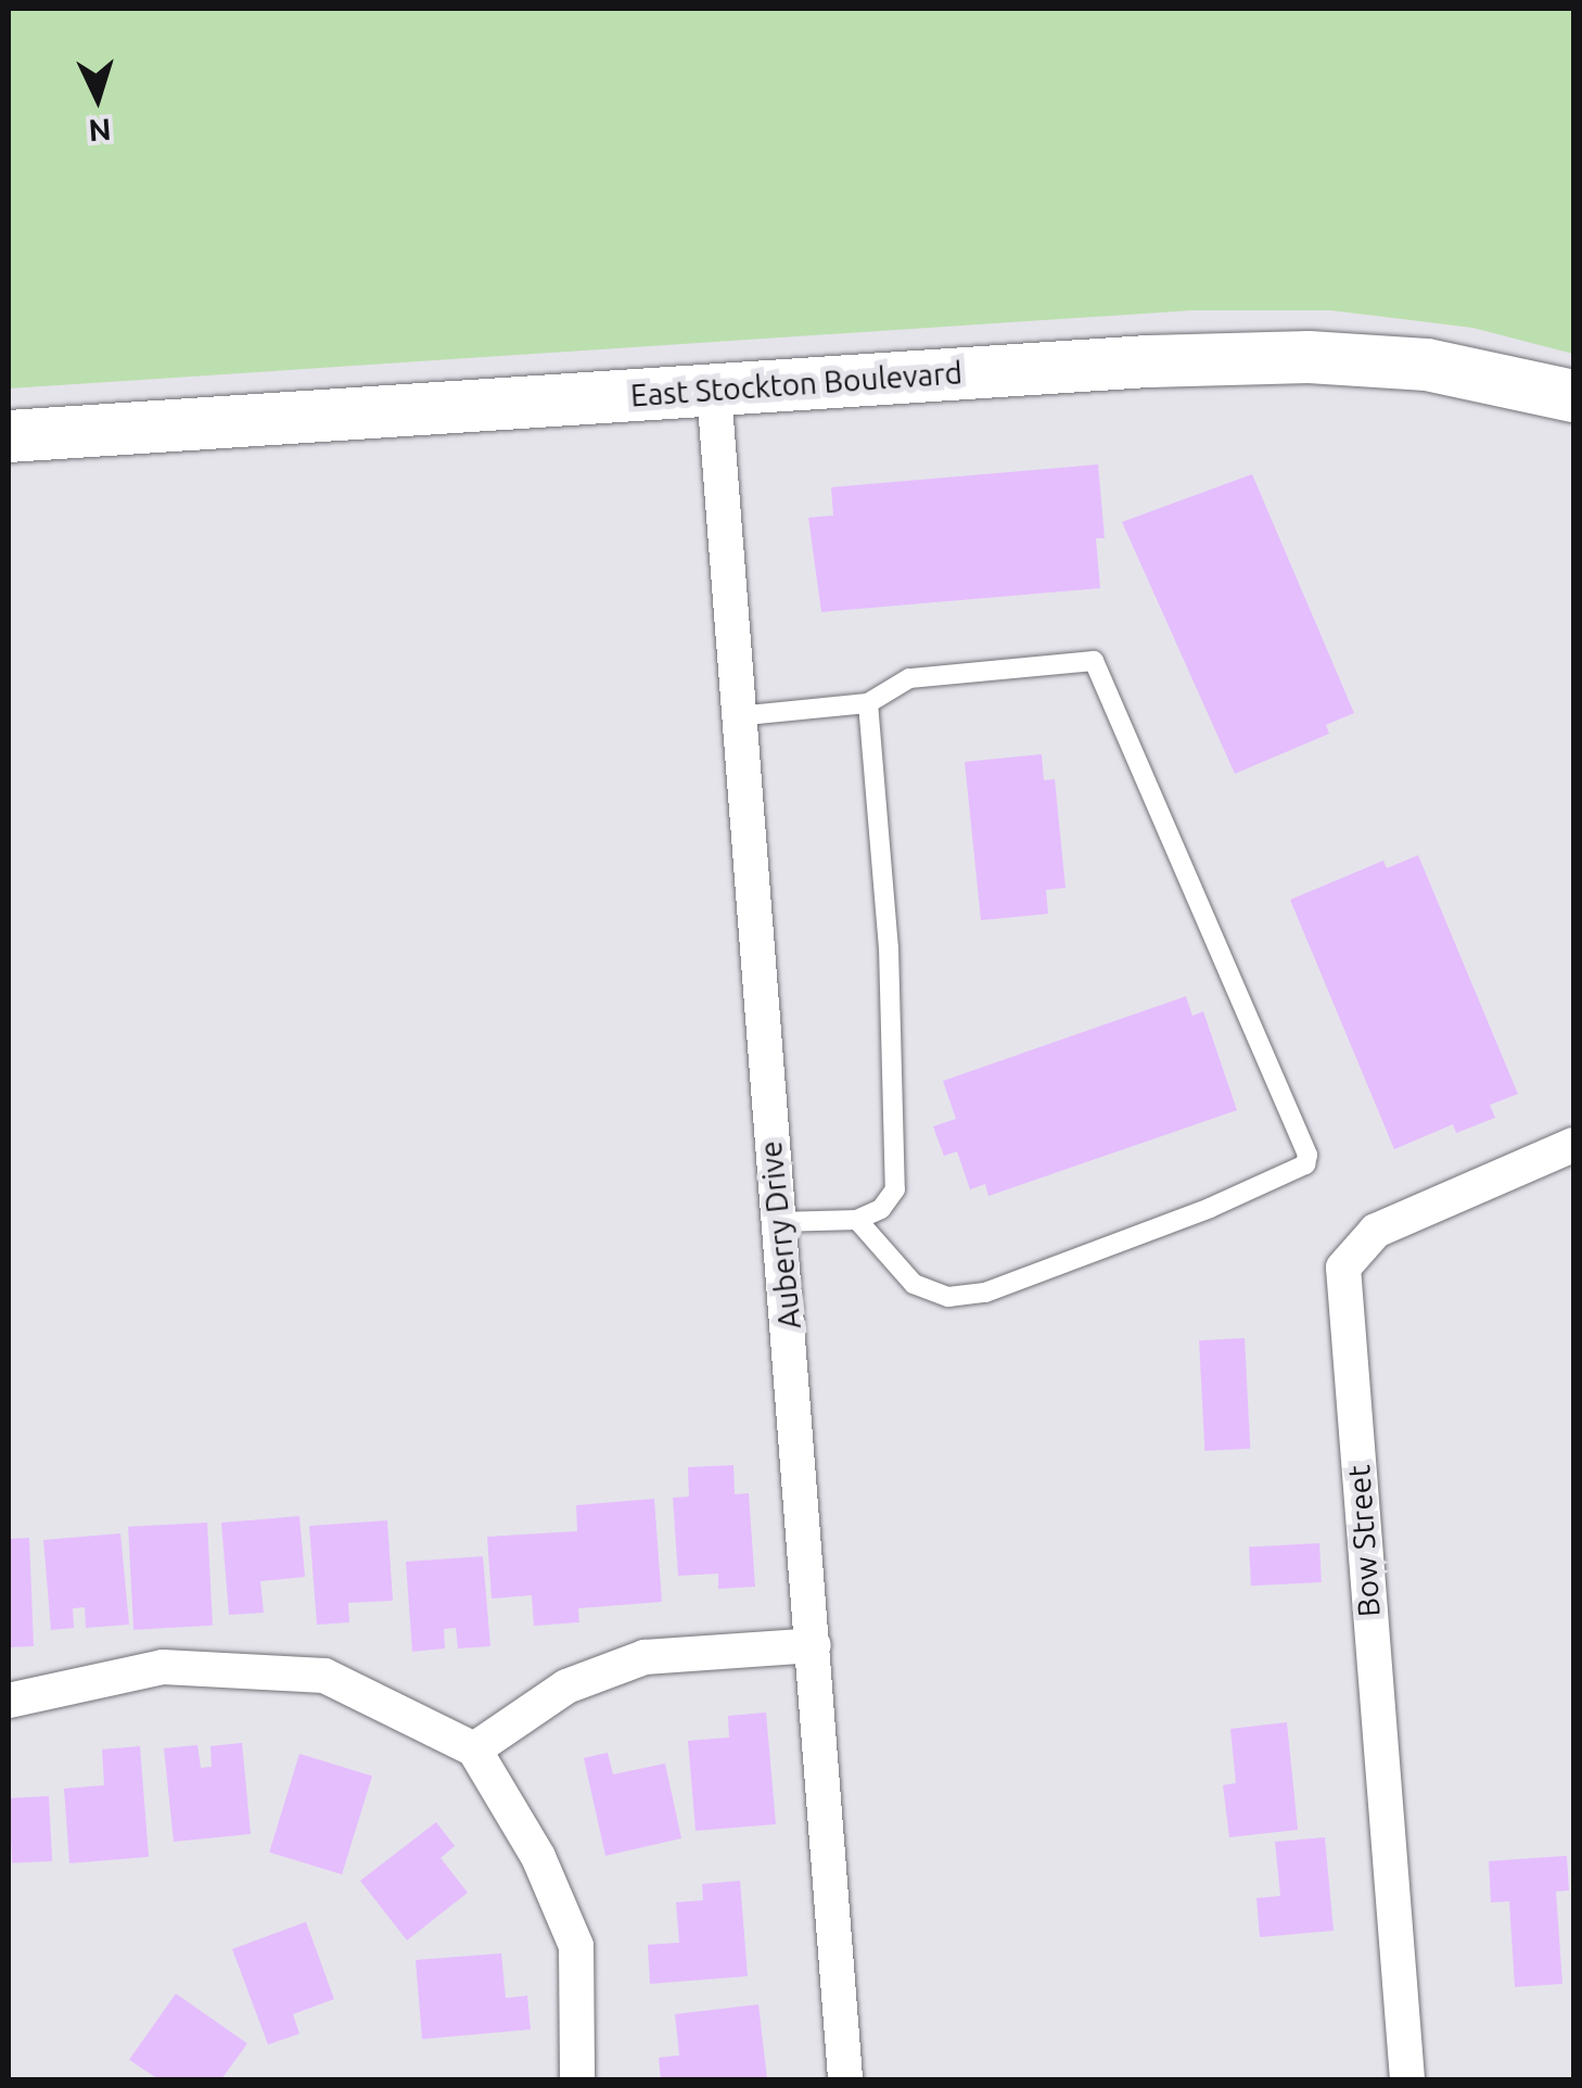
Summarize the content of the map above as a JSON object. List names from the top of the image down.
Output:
{
  "streets": {
    "street": ["East Stockton Boulevard", "Auberry Drive", "Bow Street"]
  },
  "crossings": [
    ["East Stockton Boulevard", "Auberry Drive"]
  ],
  "north": "bottom"
}
